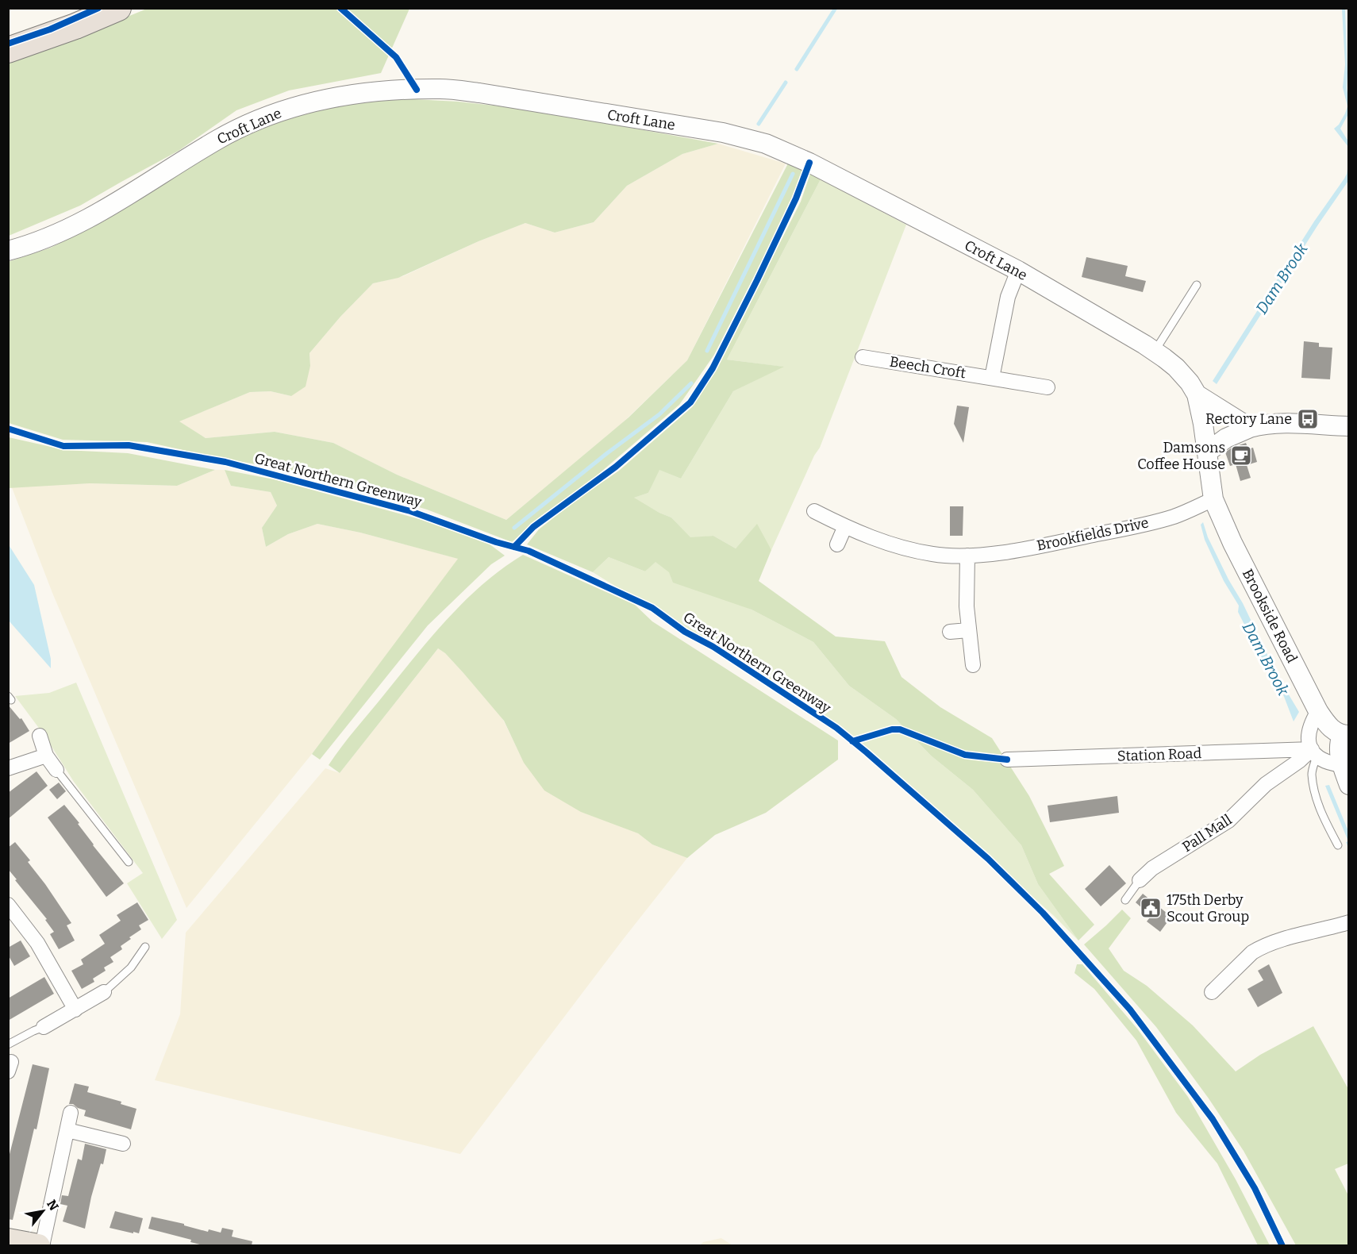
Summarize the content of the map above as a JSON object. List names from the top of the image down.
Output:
{
  "streets": {
    "street": [
      "Croft Lane",
      "Beech Croft",
      "Brookfields Drive",
      "Brookside Road",
      "Station Road",
      "Pall Mall"
    ],
    "cycle path": ["Great Northern Greenway"]
  },
  "crossings": [
    ["Croft Lane", "Brookside Road"],
    ["Brookfields Drive", "Brookside Road"],
    ["Brookside Road", "Station Road"],
    ["Station Road", "Pall Mall"]
  ],
  "water": ["Dam Brook"],
  "places": {
    "bus stop": ["Rectory Lane"],
    "cafe": ["Damsons Coffee House"],
    "public building": ["175th Derby Scout Group"]
  },
  "north": "top right"
}
